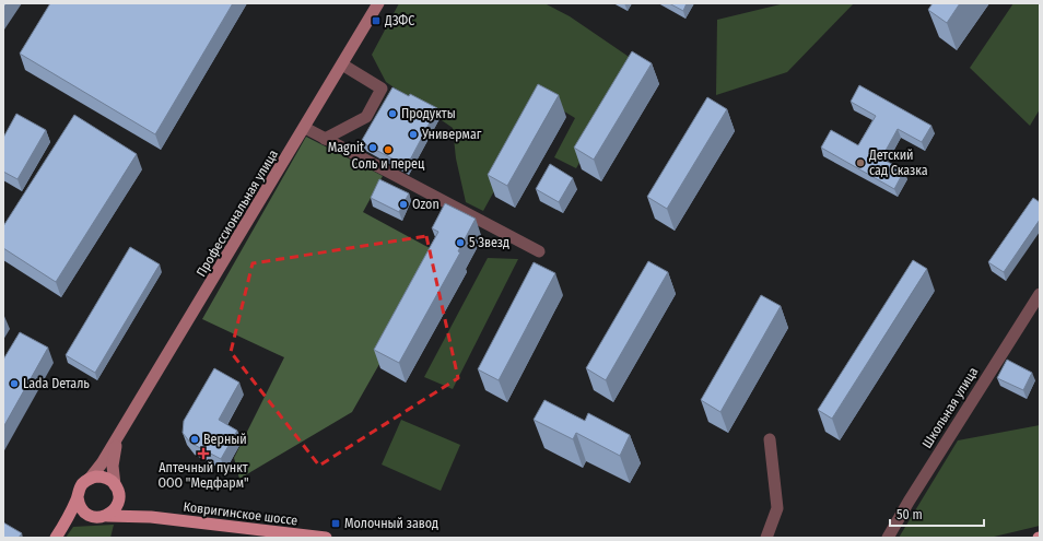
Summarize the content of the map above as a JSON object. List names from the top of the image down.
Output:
{
  "streets": {
    "main road": ["Профессиональная улица", "Ковригинское шоссе"],
    "street": ["Школьная улица"]
  },
  "crossings": [
    ["Профессиональная улица", "Ковригинское шоссе"]
  ],
  "places": {
    "transit": ["ДЗФС", "Молочный завод"],
    "other": [
      "Продукты",
      "Универмаг",
      "Magnit",
      "Соль и перец",
      "Детский сад Сказка",
      "Ozon",
      "5 Звезд",
      "Lada Dеталь",
      "Верный"
    ],
    "health": ["Аптечный пункт ООО \"Медфарм\""]
  },
  "scale_bar": "50 m"
}
